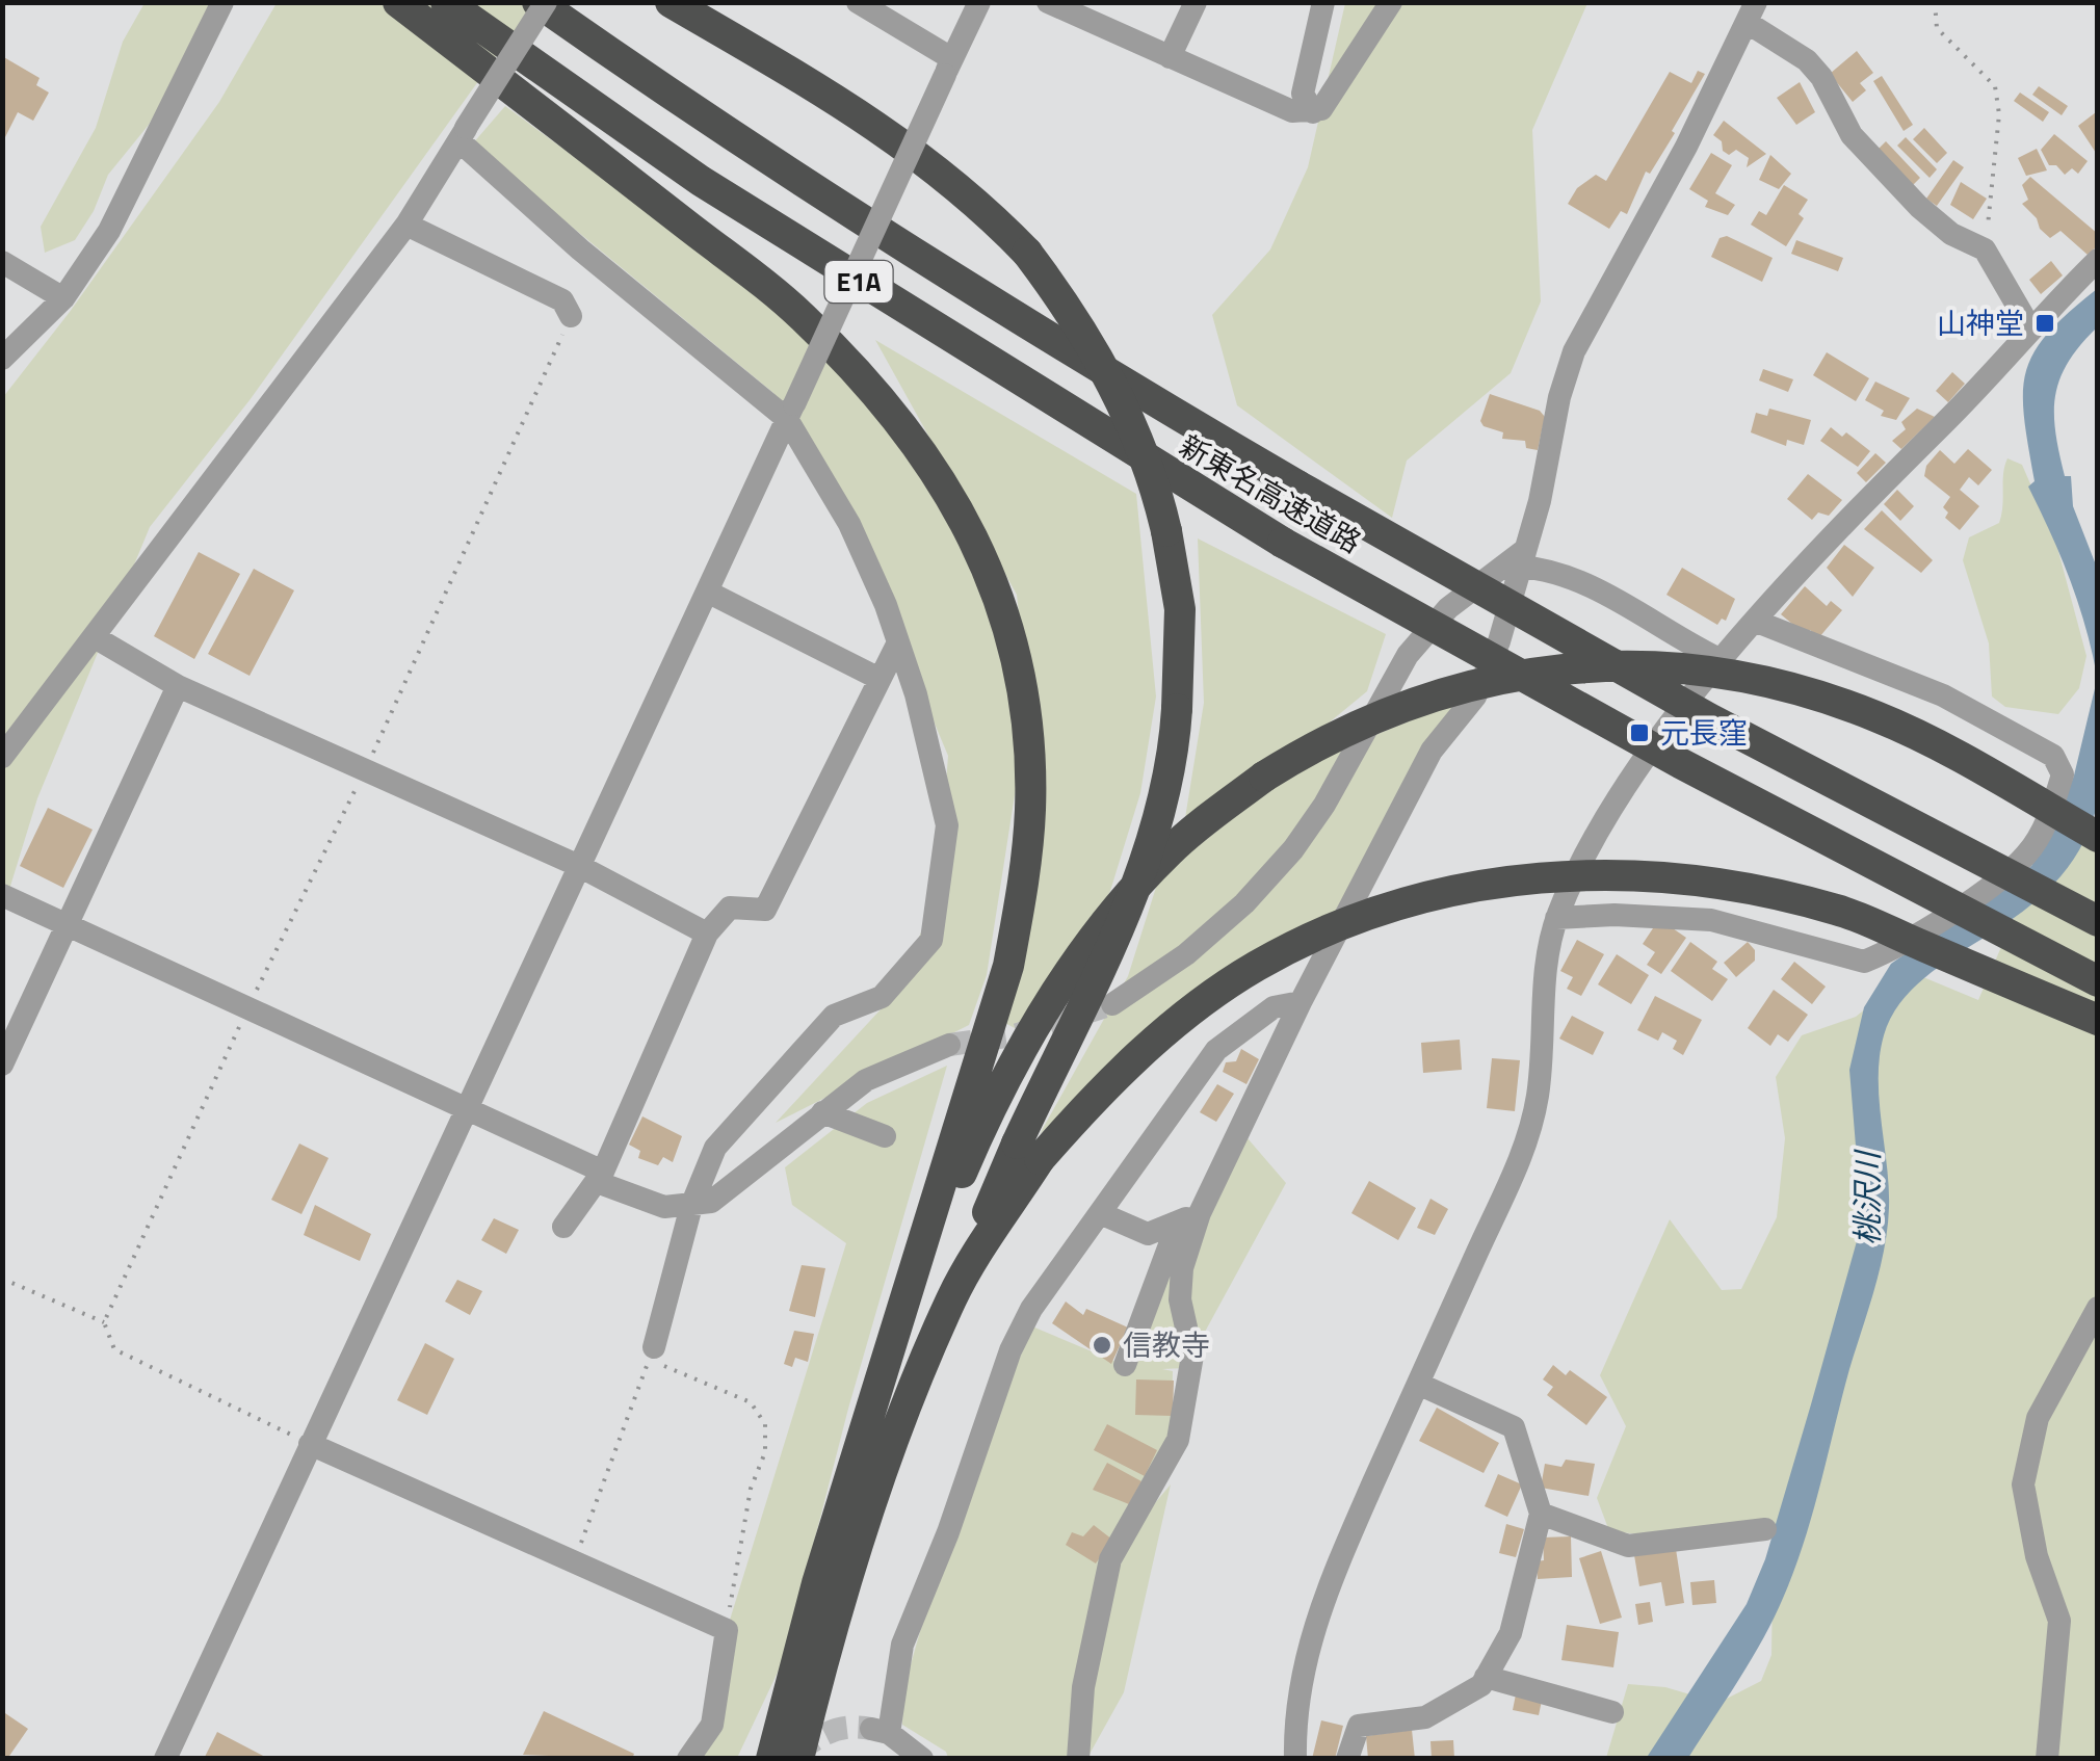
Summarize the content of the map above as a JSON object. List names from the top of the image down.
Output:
{
  "streets": {
    "highway": ["E1A", "新東名高速道路"]
  },
  "water": ["桃沢川"],
  "places": {
    "transit": ["山神堂", "元長窪"],
    "other": ["信教寺"]
  }
}
